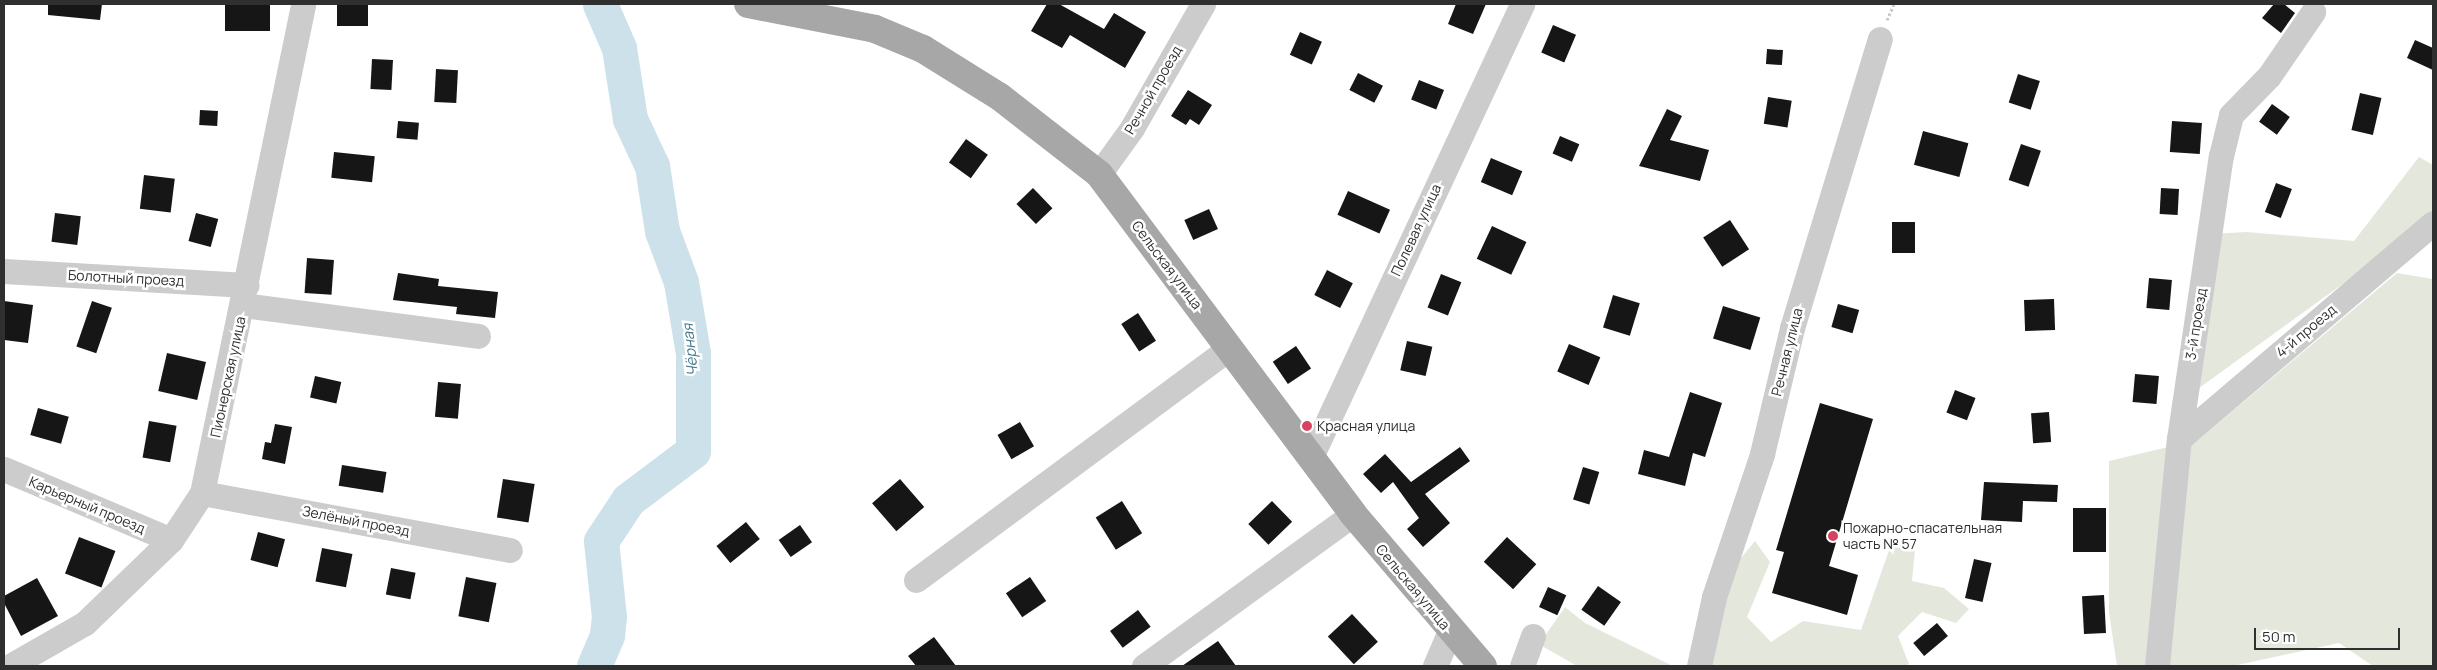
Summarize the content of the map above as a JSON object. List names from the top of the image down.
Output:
{
  "streets": {
    "main road": ["Сельская улица"],
    "street": [
      "Речной проезд",
      "Полевая улица",
      "Болотный проезд",
      "3-й проезд",
      "4-й проезд",
      "Речная улица",
      "Пионерская улица",
      "Карьерный проезд",
      "Зелёный проезд"
    ]
  },
  "crossings": [
    ["Речной проезд", "Сельская улица"],
    ["Полевая улица", "Сельская улица"],
    ["Болотный проезд", "Пионерская улица"],
    ["3-й проезд", "4-й проезд"],
    ["Пионерская улица", "Карьерный проезд"],
    ["Пионерская улица", "Зелёный проезд"]
  ],
  "water": ["Чёрная"],
  "places": ["Красная улица", "Пожарно-спасательная часть № 57"],
  "scale_bar": "50 m"
}
